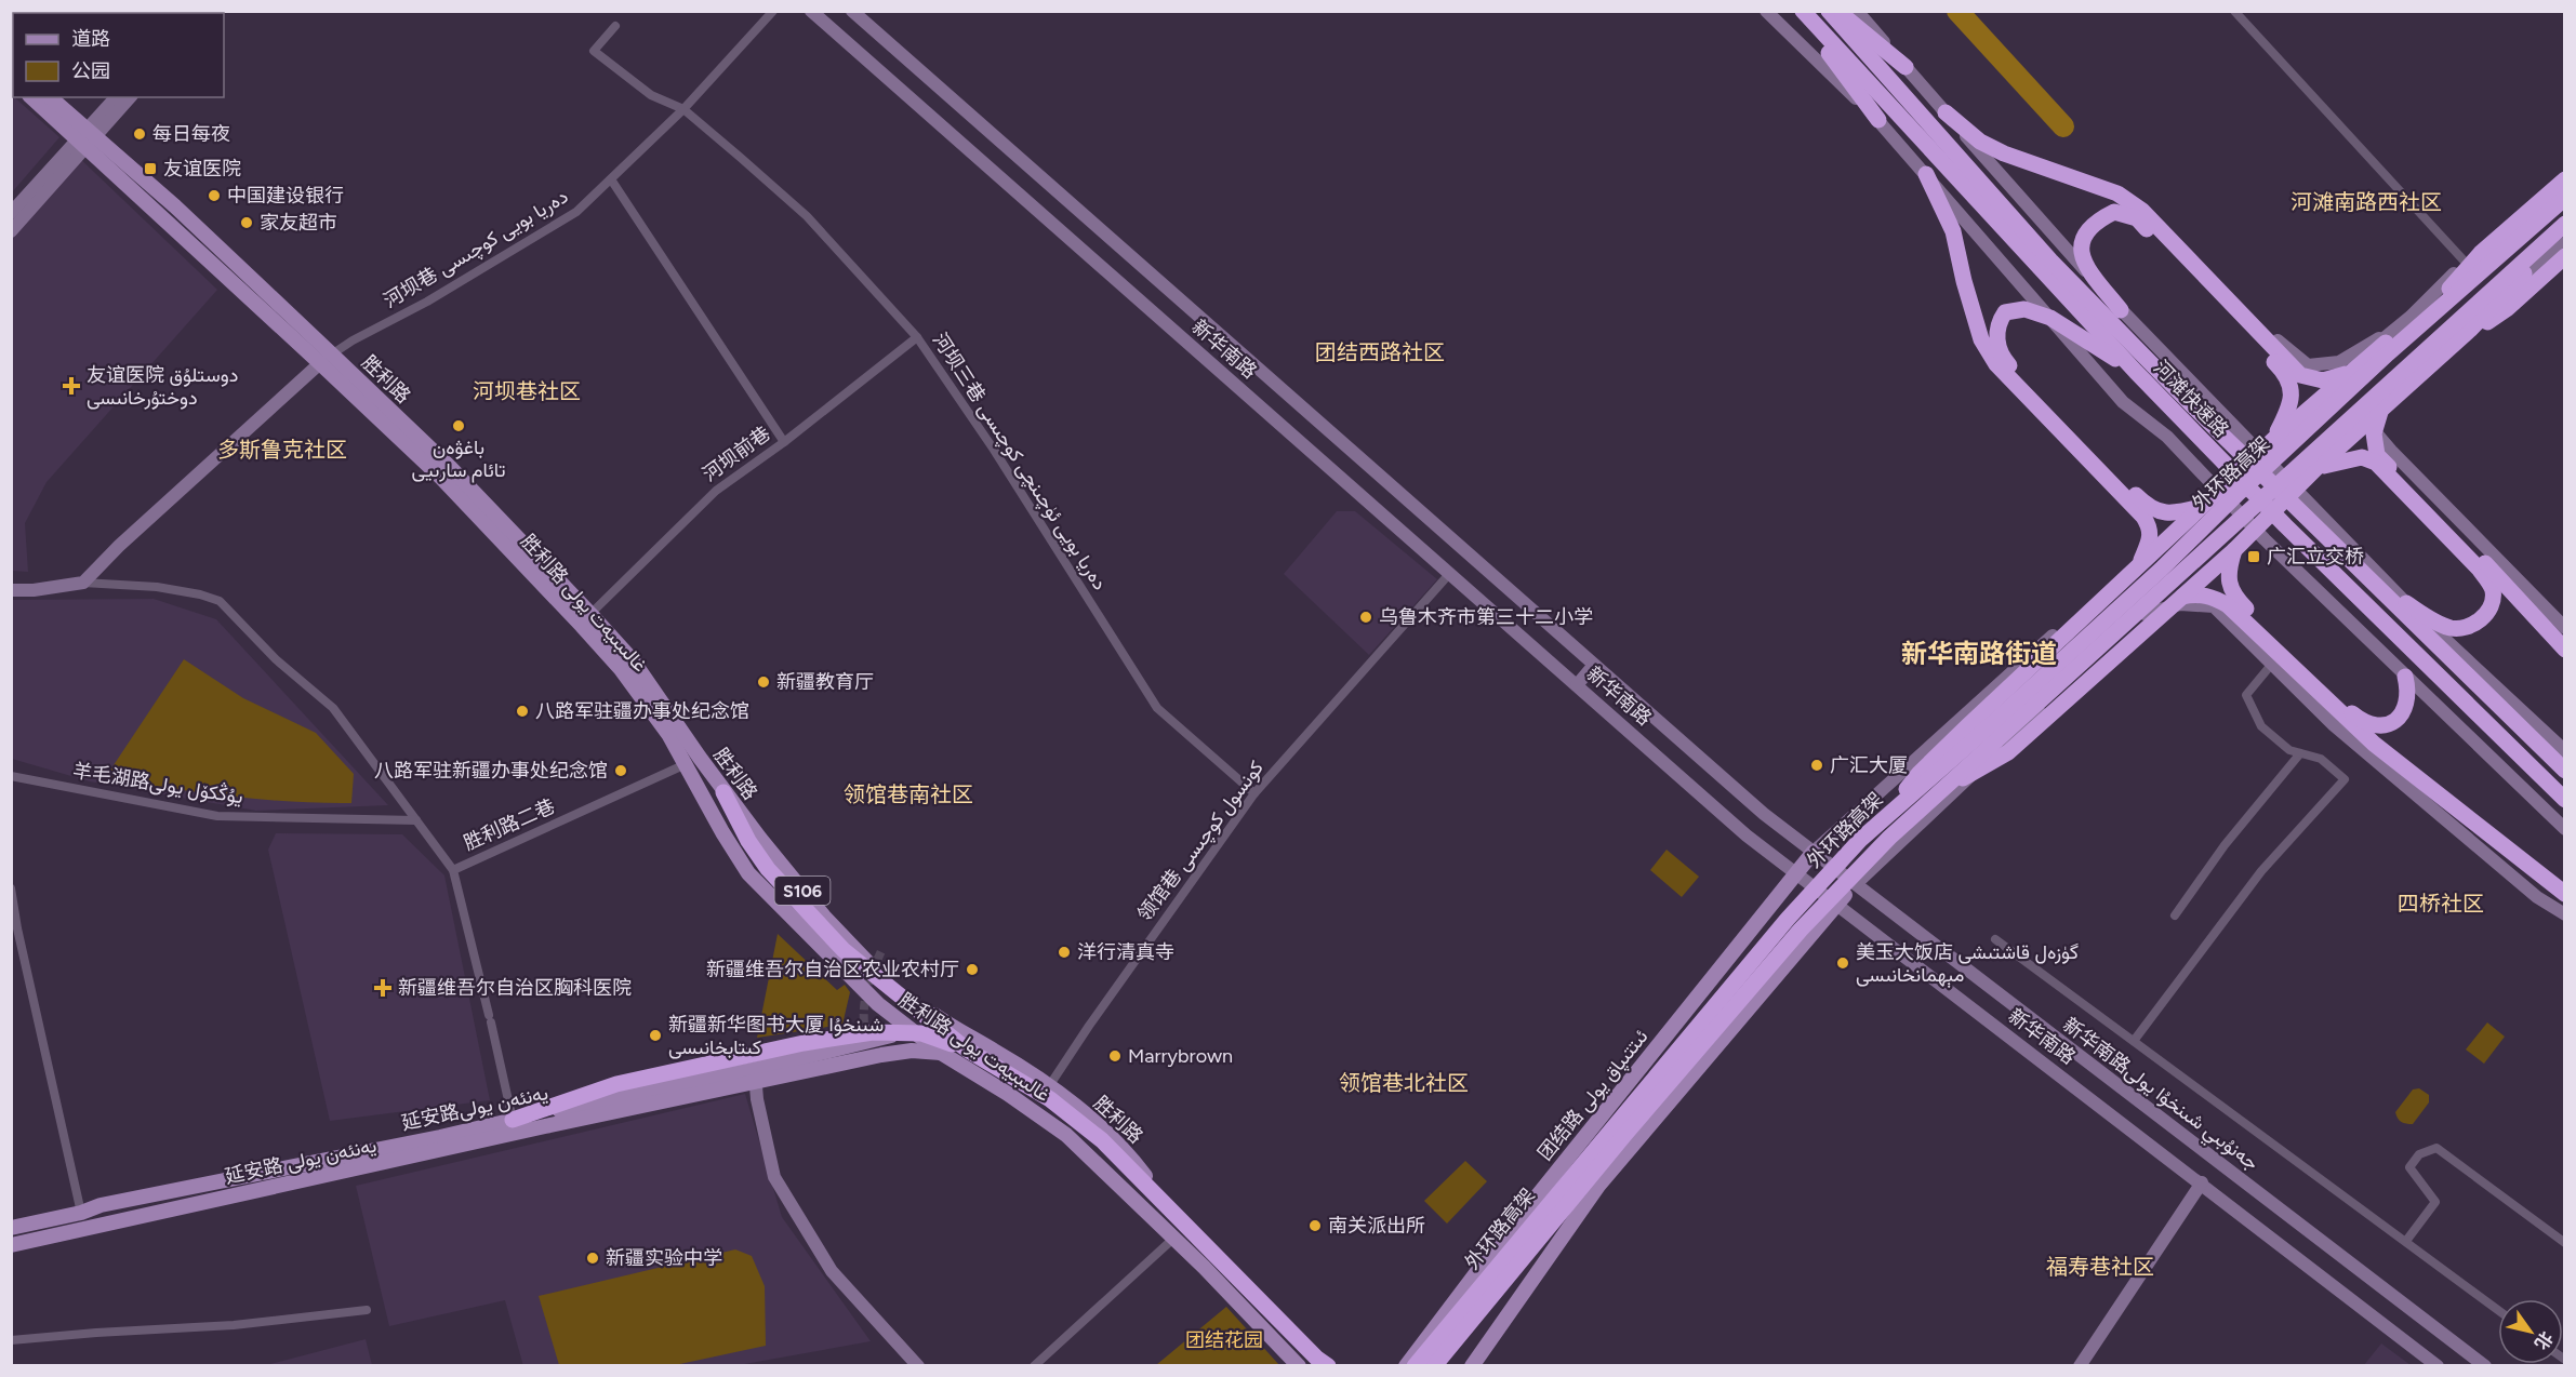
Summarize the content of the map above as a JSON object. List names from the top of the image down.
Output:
{
  "streets": {
    "highway": ["河滩快速路", "外环路高架"],
    "main road": [
      "胜利路",
      "胜利路 غالىبىيەت يولى",
      "S106",
      "团结路 ئىتتىپاق يولى",
      "延安路يەنئەن يولى",
      "延安路 يەنئەن يولى"
    ],
    "street": [
      "河坝巷 دەريا بويى كوچىسى",
      "新华南路",
      "河坝前巷",
      "河坝三巷 دەريا بويى ئۈچىنچى كوچىسى",
      "羊毛湖路يۇڭكۆل يولى",
      "胜利路二巷",
      "领馆巷 كونسول كوچىسى",
      "新华南路جەنۇبىي شىنخۇا يولى"
    ]
  },
  "crossings": [
    ["河坝巷 دەريا بويى كوچىسى", "胜利路"],
    ["河坝巷 دەريا بويى كوچىسى", "河坝三巷 دەريا بويى ئۈچىنچى كوچىسى"],
    ["河坝巷 دەريا بويى كوچىسى", "胜利路 غالىبىيەت يولى"],
    ["新华南路", "领馆巷 كونسول كوچىسى"],
    ["新华南路", "新华南路جەنۇبىي شىنخۇا يولى"],
    ["新华南路", "团结路 ئىتتىپاق يولى"],
    ["胜利路", "河坝前巷"],
    ["胜利路", "胜利路 غالىبىيەت يولى"],
    ["胜利路", "领馆巷 كونسول كوچىسى"],
    ["胜利路", "延安路يەنئەن يولى"],
    ["河坝前巷", "河坝三巷 دەريا بويى ئۈچىنچى كوچىسى"],
    ["河坝三巷 دەريا بويى ئۈچىنچى كوچىسى", "领馆巷 كونسول كوچىسى"],
    ["胜利路 غالىبىيەت يولى", "胜利路二巷"],
    ["胜利路 غالىبىيەت يولى", "延安路يەنئەن يولى"],
    ["胜利路 غالىبىيەت يولى", "延安路 يەنئەن يولى"],
    ["新华南路جەنۇبىي شىنخۇا يولى", "团结路 ئىتتىپاق يولى"],
    ["延安路يەنئەن يولى", "延安路 يەنئەن يولى"]
  ],
  "districts": [
    "河滩南路西社区",
    "团结西路社区",
    "河坝巷社区",
    "多斯鲁克社区",
    "新华南路街道",
    "领馆巷南社区",
    "四桥社区",
    "领馆巷北社区",
    "福寿巷社区"
  ],
  "parks": ["团结花园"],
  "places": {
    "other": [
      "每日每夜",
      "中国建设银行",
      "家友超市",
      "باغۋەن تائام سارىيى",
      "乌鲁木齐市第三十二小学",
      "新疆教育厅",
      "八路军驻疆办事处纪念馆",
      "广汇大厦",
      "八路军驻新疆办事处纪念馆",
      "洋行清真寺",
      "美玉大饭店 گۈزەل قاشتىشى مېھمانخانىسى",
      "新疆维吾尔自治区农业农村厅",
      "新疆新华图书大厦 شىنخۇا كىتابخانىسى",
      "Marrybrown",
      "南关派出所",
      "新疆实验中学"
    ],
    "transit": ["友谊医院", "广汇立交桥"],
    "health": ["友谊医院 دوستلۇق دوختۇرخانىسى", "新疆维吾尔自治区胸科医院"]
  },
  "legend": ["道路", "公园"],
  "north": "bottom right"
}
